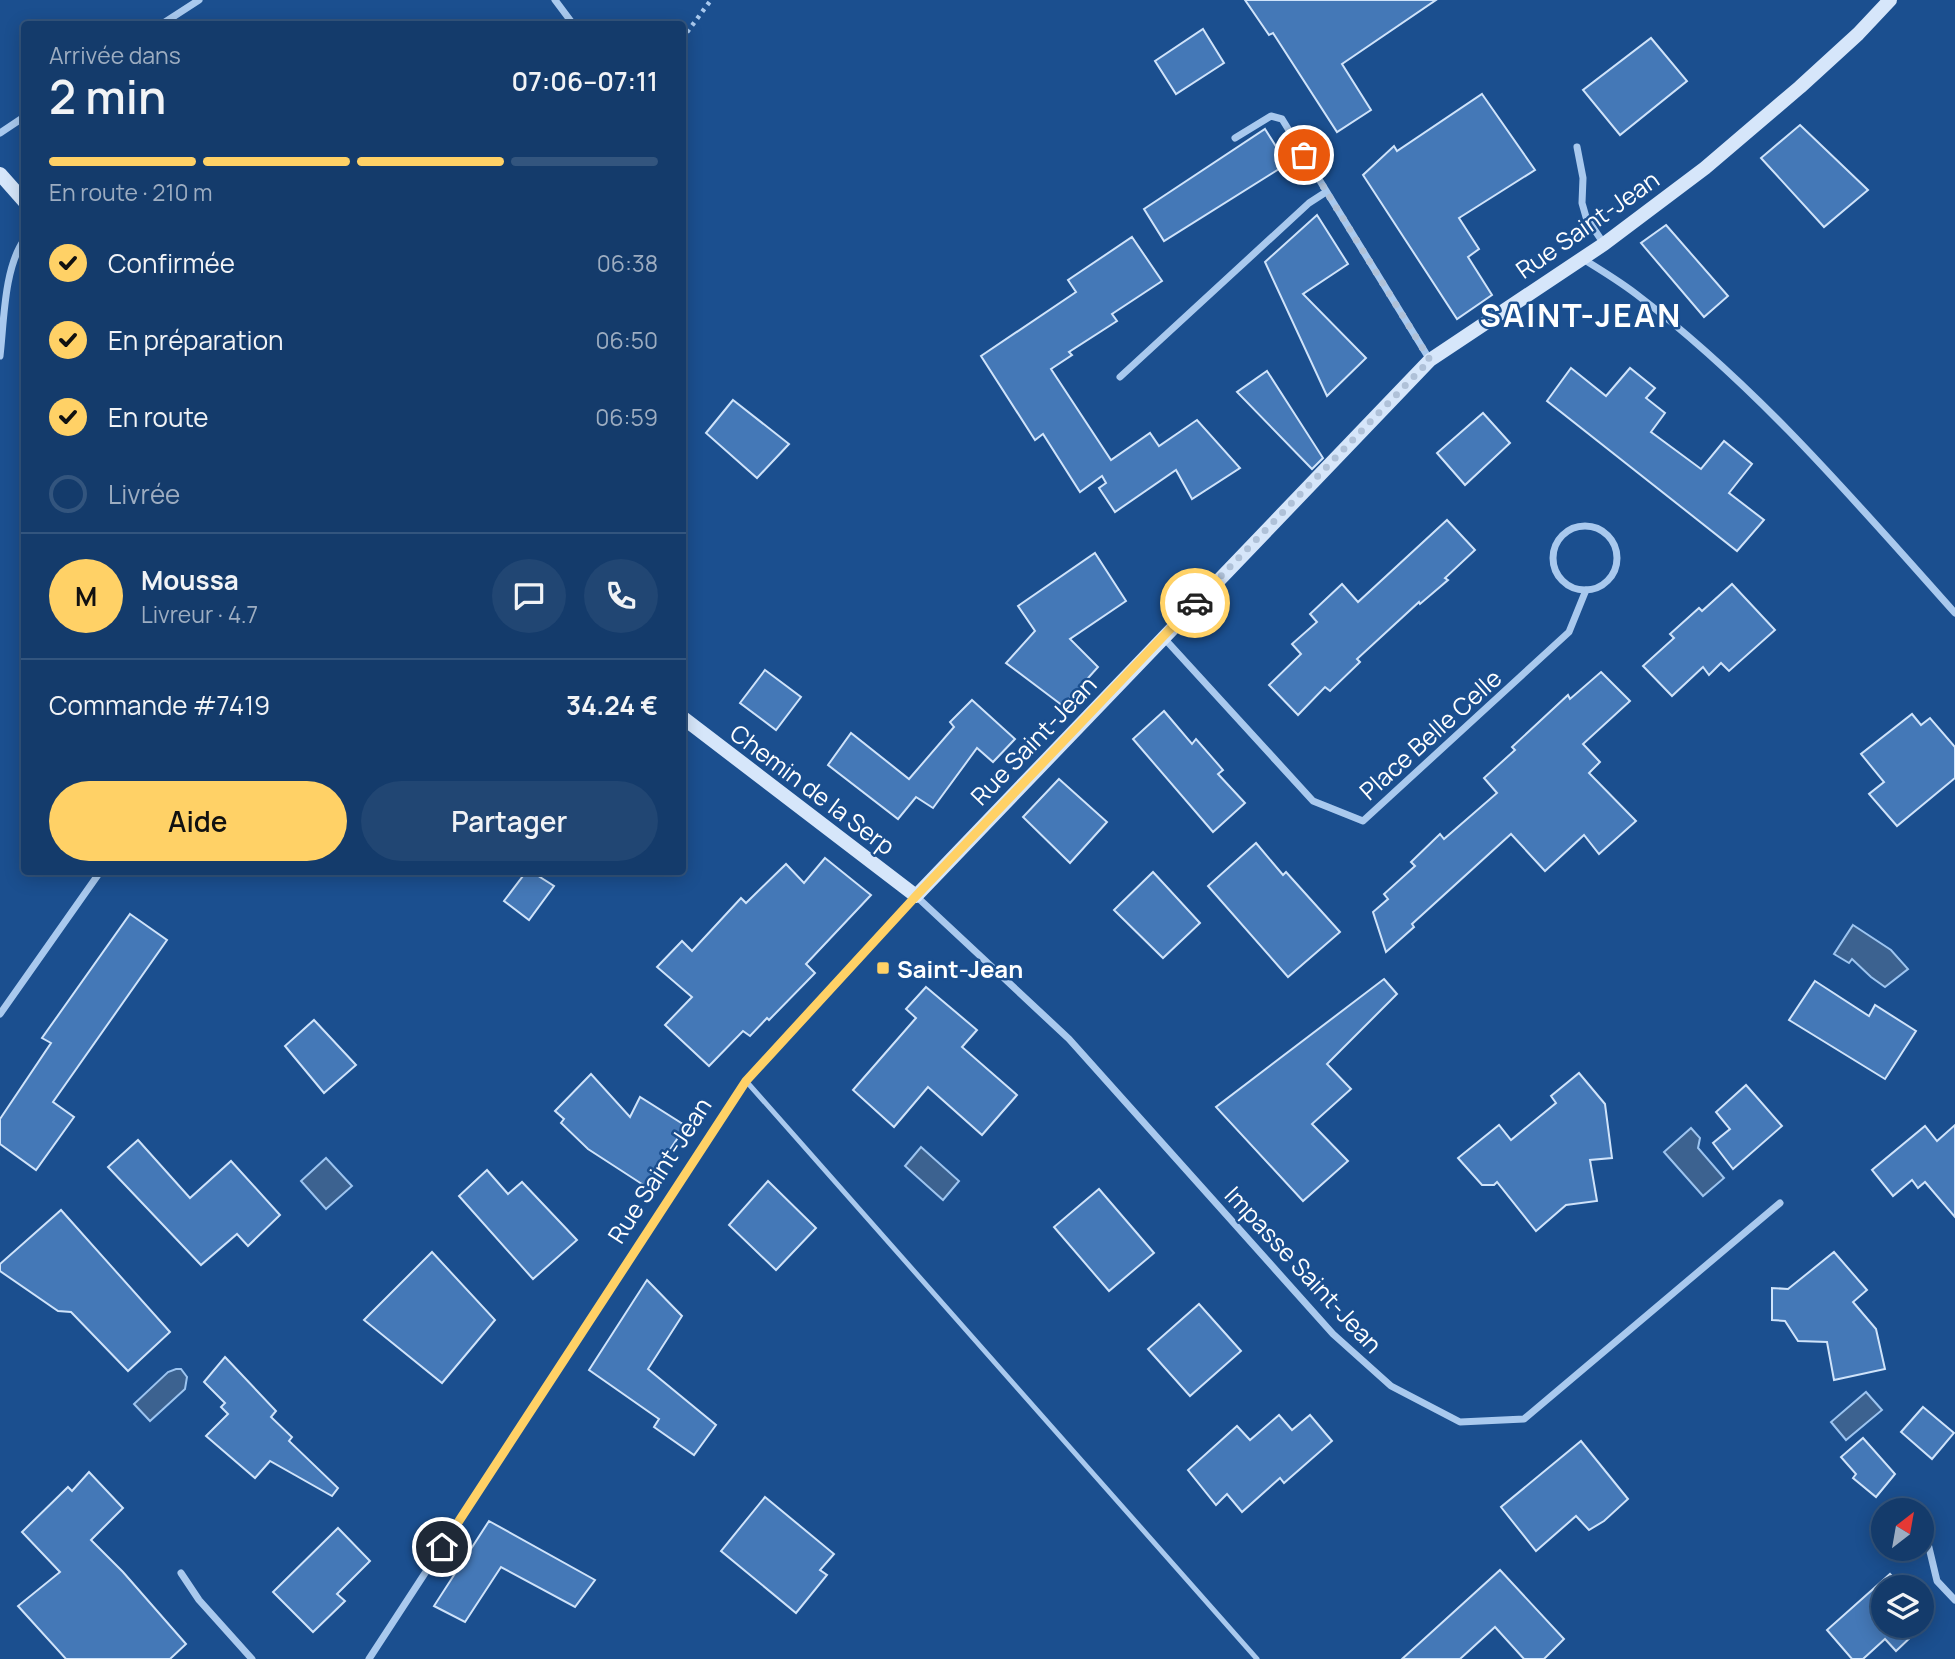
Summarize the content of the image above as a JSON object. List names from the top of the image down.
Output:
{
  "streets": {
    "street": [
      "Rue Saint-Jean",
      "Place Belle Celle",
      "Chemin de la Serp",
      "Impasse Saint-Jean"
    ]
  },
  "crossings": [
    ["Rue Saint-Jean", "Place Belle Celle"],
    ["Rue Saint-Jean", "Chemin de la Serp"],
    ["Rue Saint-Jean", "Impasse Saint-Jean"],
    ["Chemin de la Serp", "Impasse Saint-Jean"]
  ],
  "districts": ["SAINT-JEAN"],
  "places": {
    "transit": ["Saint-Jean"]
  },
  "north": "top right",
  "page": {
    "heading": ["2 min", "Arrivée dans", "07:06–07:11"],
    "panel": [
      "Moussa",
      "Livreur · 4.7",
      "Commande #7419",
      "34.24 €"
    ],
    "bar": "En route · 210 m",
    "list": [
      ["Confirmée", "06:38"],
      ["En préparation", "06:50"],
      ["En route", "06:59"],
      "Livrée"
    ],
    "round": "M",
    "buttons": ["Aide", "Partager"]
  }
}
